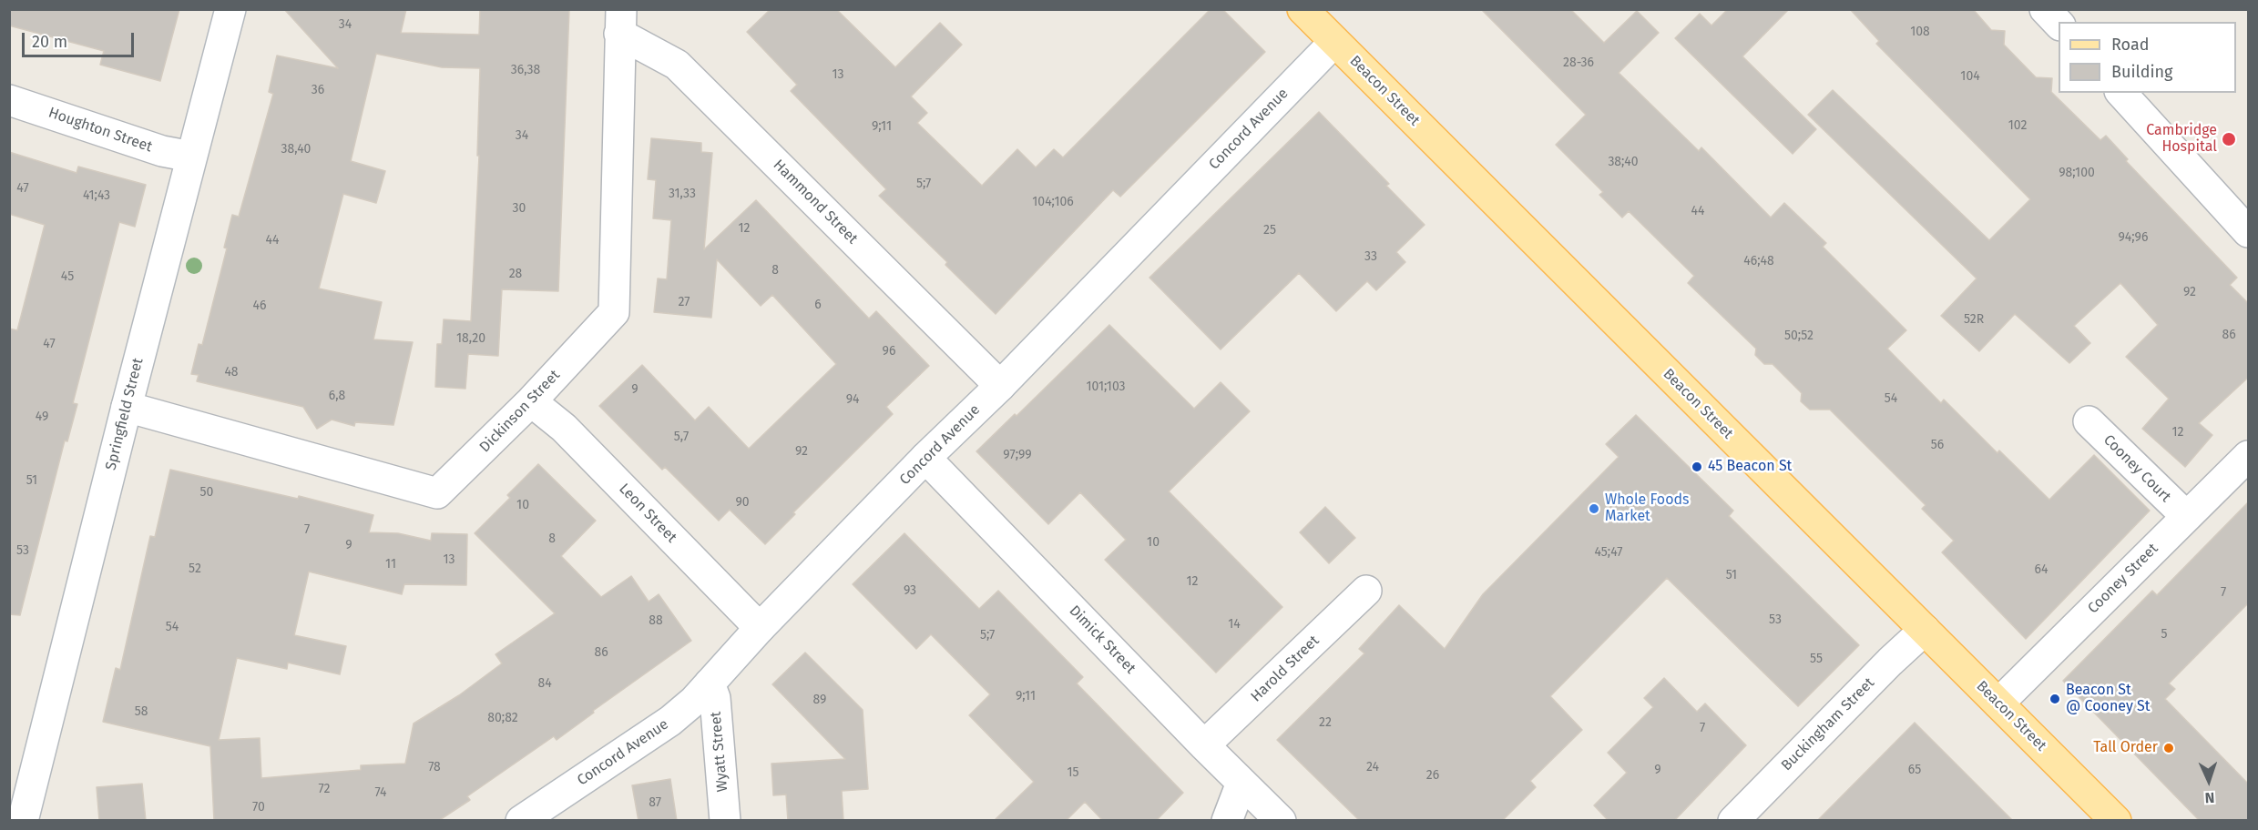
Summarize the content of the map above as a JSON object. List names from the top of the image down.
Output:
{
  "streets": {
    "main road": ["Beacon Street"],
    "street": [
      "Concord Avenue",
      "Houghton Street",
      "Hammond Street",
      "Dickinson Street",
      "Springfield Street",
      "Cooney Court",
      "Leon Street",
      "Cooney Street",
      "Dimick Street",
      "Harold Street",
      "Buckingham Street",
      "Wyatt Street"
    ]
  },
  "crossings": [
    ["Beacon Street", "Concord Avenue"],
    ["Beacon Street", "Cooney Street"],
    ["Beacon Street", "Buckingham Street"],
    ["Concord Avenue", "Hammond Street"],
    ["Concord Avenue", "Leon Street"],
    ["Concord Avenue", "Dimick Street"],
    ["Concord Avenue", "Wyatt Street"],
    ["Houghton Street", "Springfield Street"],
    ["Hammond Street", "Dickinson Street"],
    ["Dickinson Street", "Springfield Street"],
    ["Dickinson Street", "Leon Street"],
    ["Cooney Court", "Cooney Street"],
    ["Dimick Street", "Harold Street"]
  ],
  "places": [
    "Cambridge Hospital",
    "45 Beacon St",
    "Whole Foods Market",
    "Beacon St @ Cooney St",
    "Tall Order"
  ],
  "house_numbers": [
    "34",
    "108",
    "28-36",
    "36,38",
    "13",
    "104",
    "36",
    "102",
    "9;11",
    "34",
    "38,40",
    "38;40",
    "98;100",
    "5;7",
    "47",
    "31,33",
    "41;43",
    "104;106",
    "30",
    "44",
    "12",
    "25",
    "94;96",
    "44",
    "33",
    "46;48",
    "8",
    "28",
    "45",
    "92",
    "27",
    "6",
    "46",
    "52R",
    "86",
    "50;52",
    "18,20",
    "47",
    "96",
    "48",
    "101;103",
    "9",
    "6,8",
    "54",
    "94",
    "49",
    "12",
    "5,7",
    "56",
    "92",
    "97;99",
    "51",
    "50",
    "90",
    "10",
    "7",
    "8",
    "10",
    "9",
    "53",
    "45;47",
    "13",
    "11",
    "52",
    "64",
    "51",
    "12",
    "93",
    "7",
    "53",
    "88",
    "14",
    "54",
    "5",
    "5;7",
    "86",
    "55",
    "84",
    "9;11",
    "89",
    "58",
    "80;82",
    "22",
    "7",
    "78",
    "24",
    "9",
    "65",
    "15",
    "26",
    "72",
    "74",
    "87",
    "70"
  ],
  "legend": ["Road", "Building"],
  "scale_bar": "20 m",
  "north": "bottom"
}
